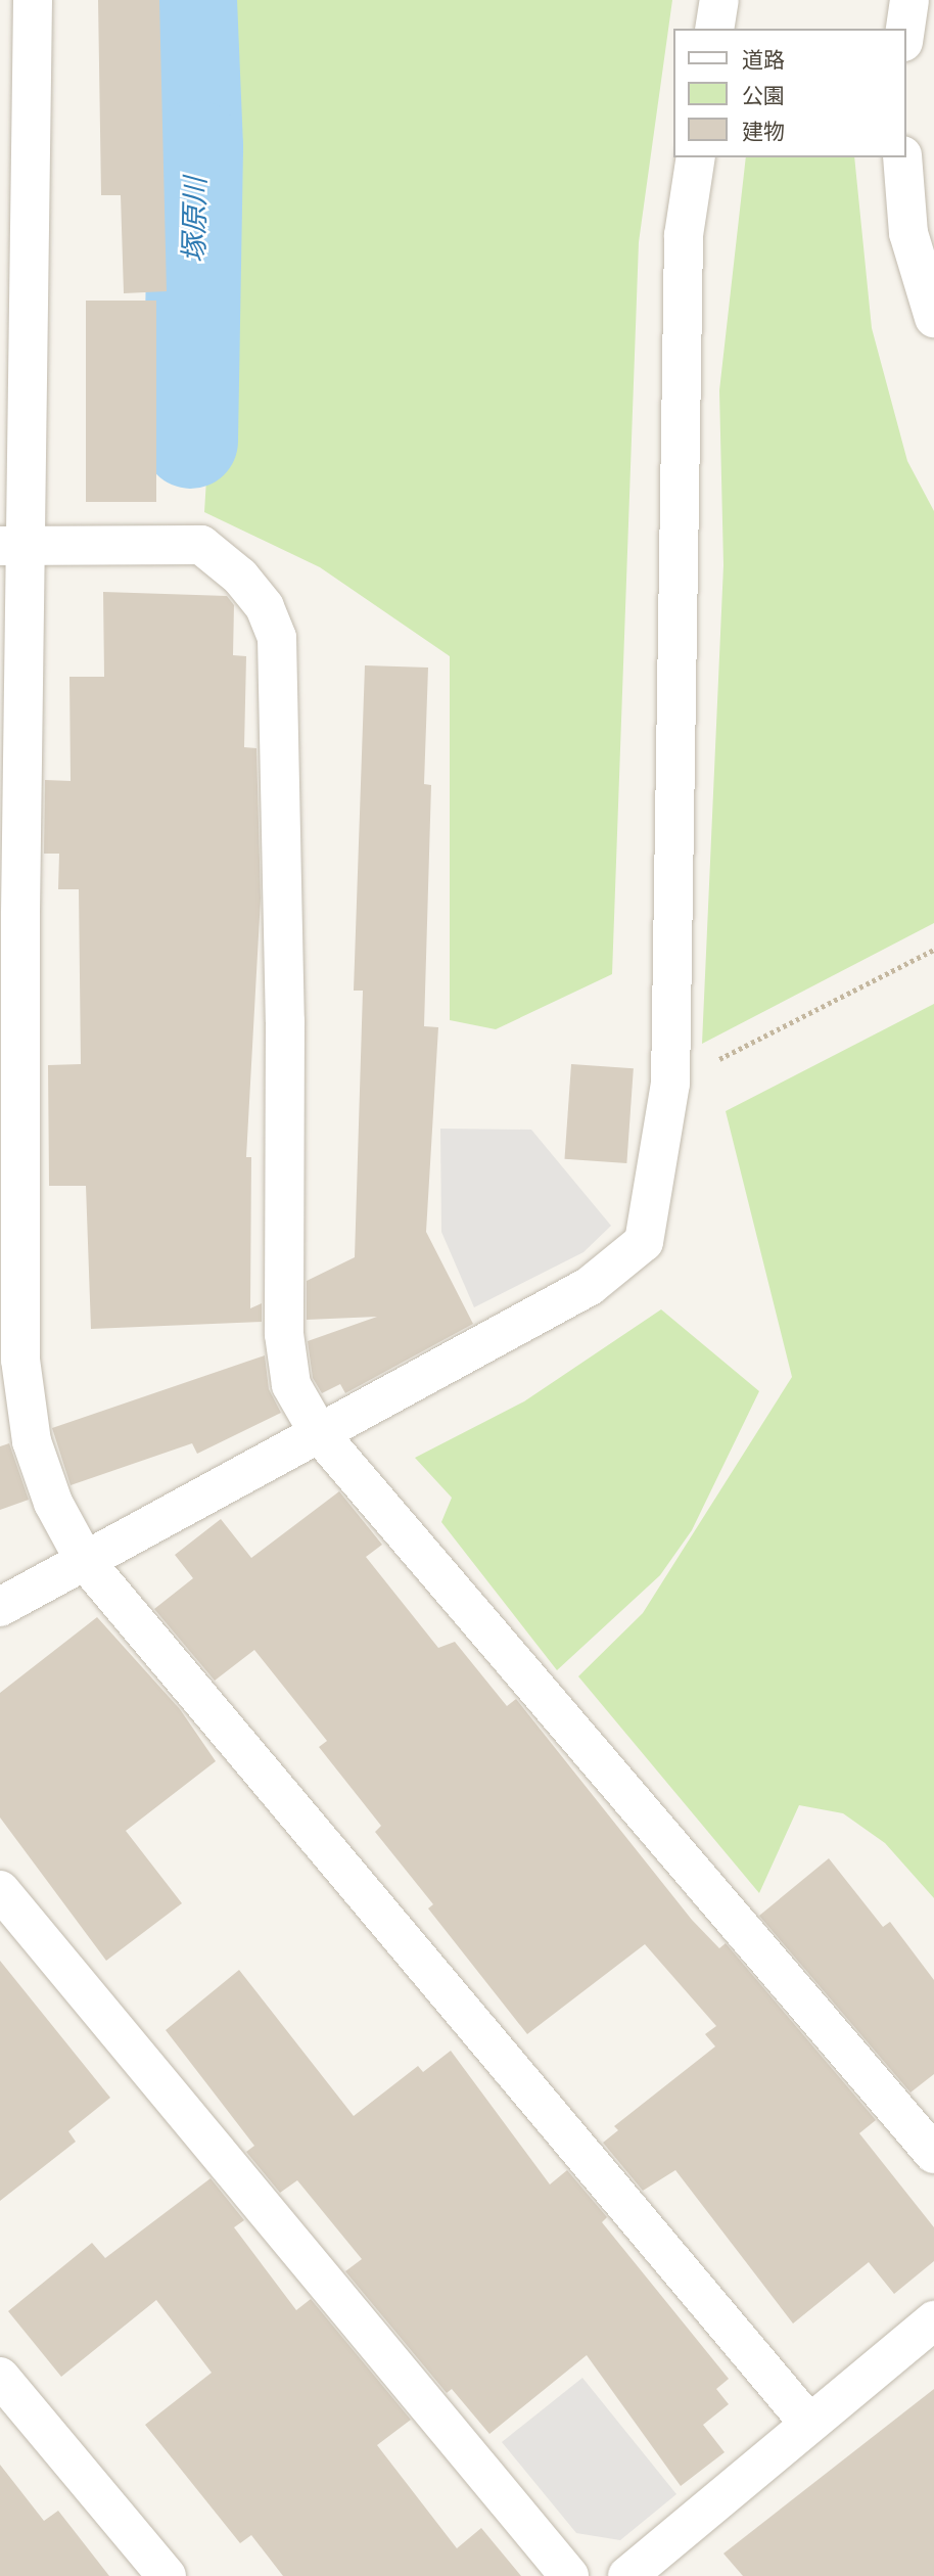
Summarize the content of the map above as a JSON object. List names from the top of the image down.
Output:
{
  "water": ["塚原川"],
  "legend": ["道路", "公園", "建物"]
}
